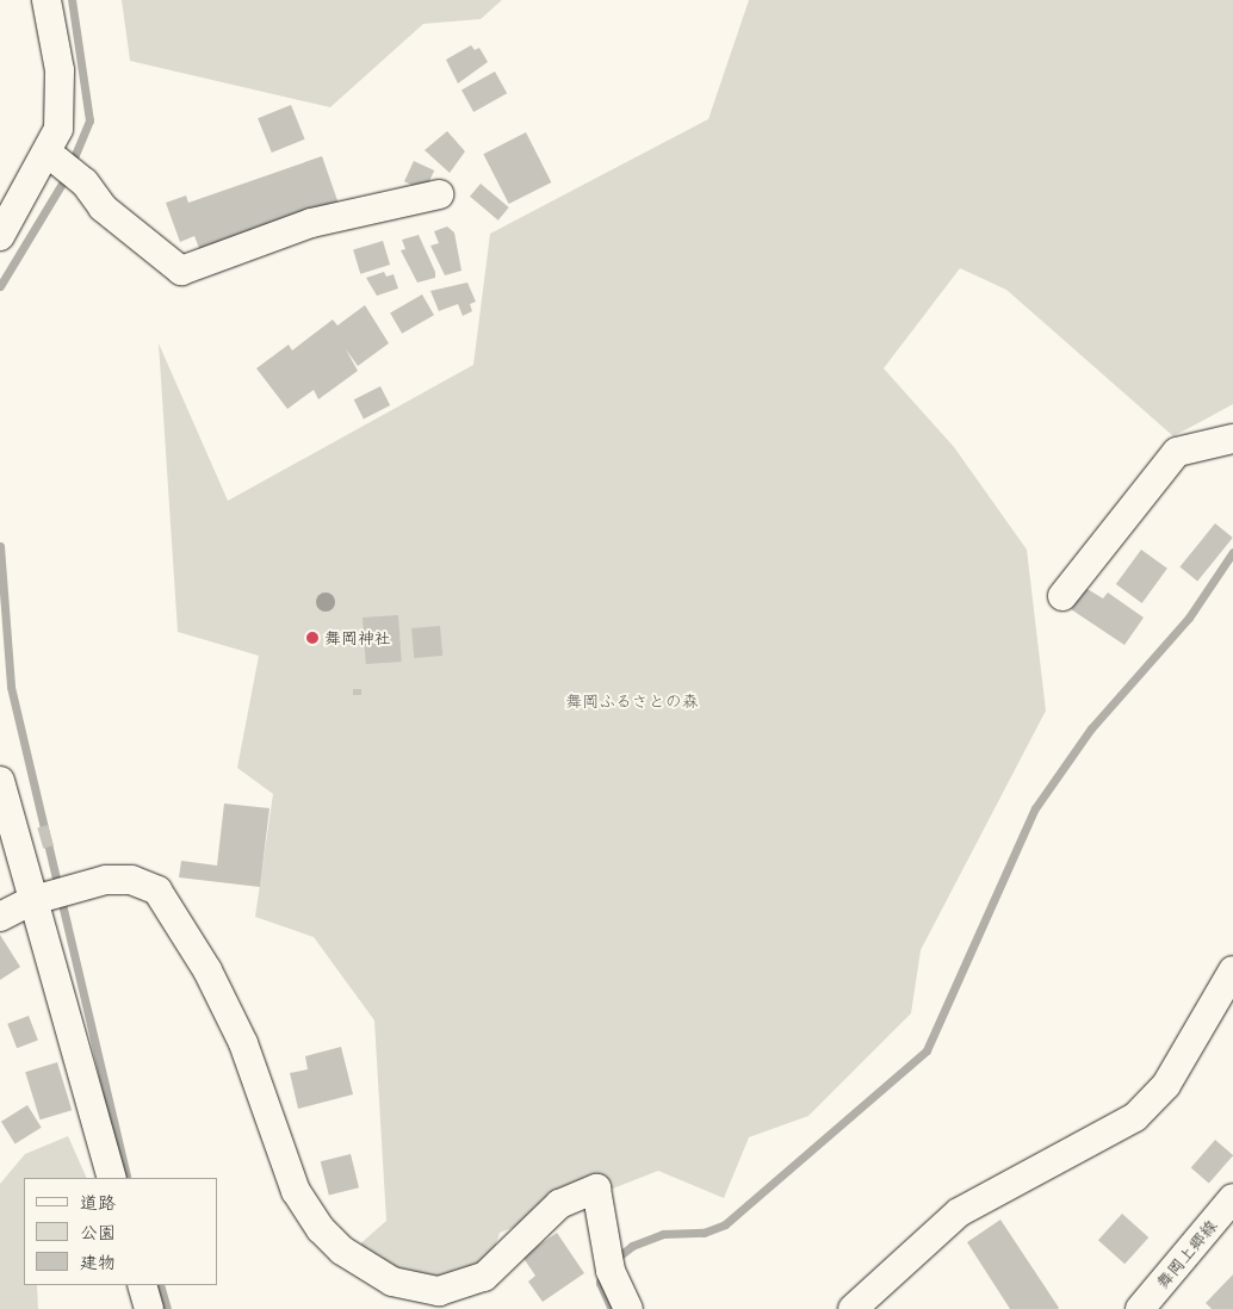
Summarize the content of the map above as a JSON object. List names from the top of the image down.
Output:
{
  "streets": {
    "street": ["舞岡上郷線"]
  },
  "parks": ["舞岡ふるさとの森"],
  "places": ["舞岡神社"],
  "legend": ["道路", "公園", "建物"]
}
